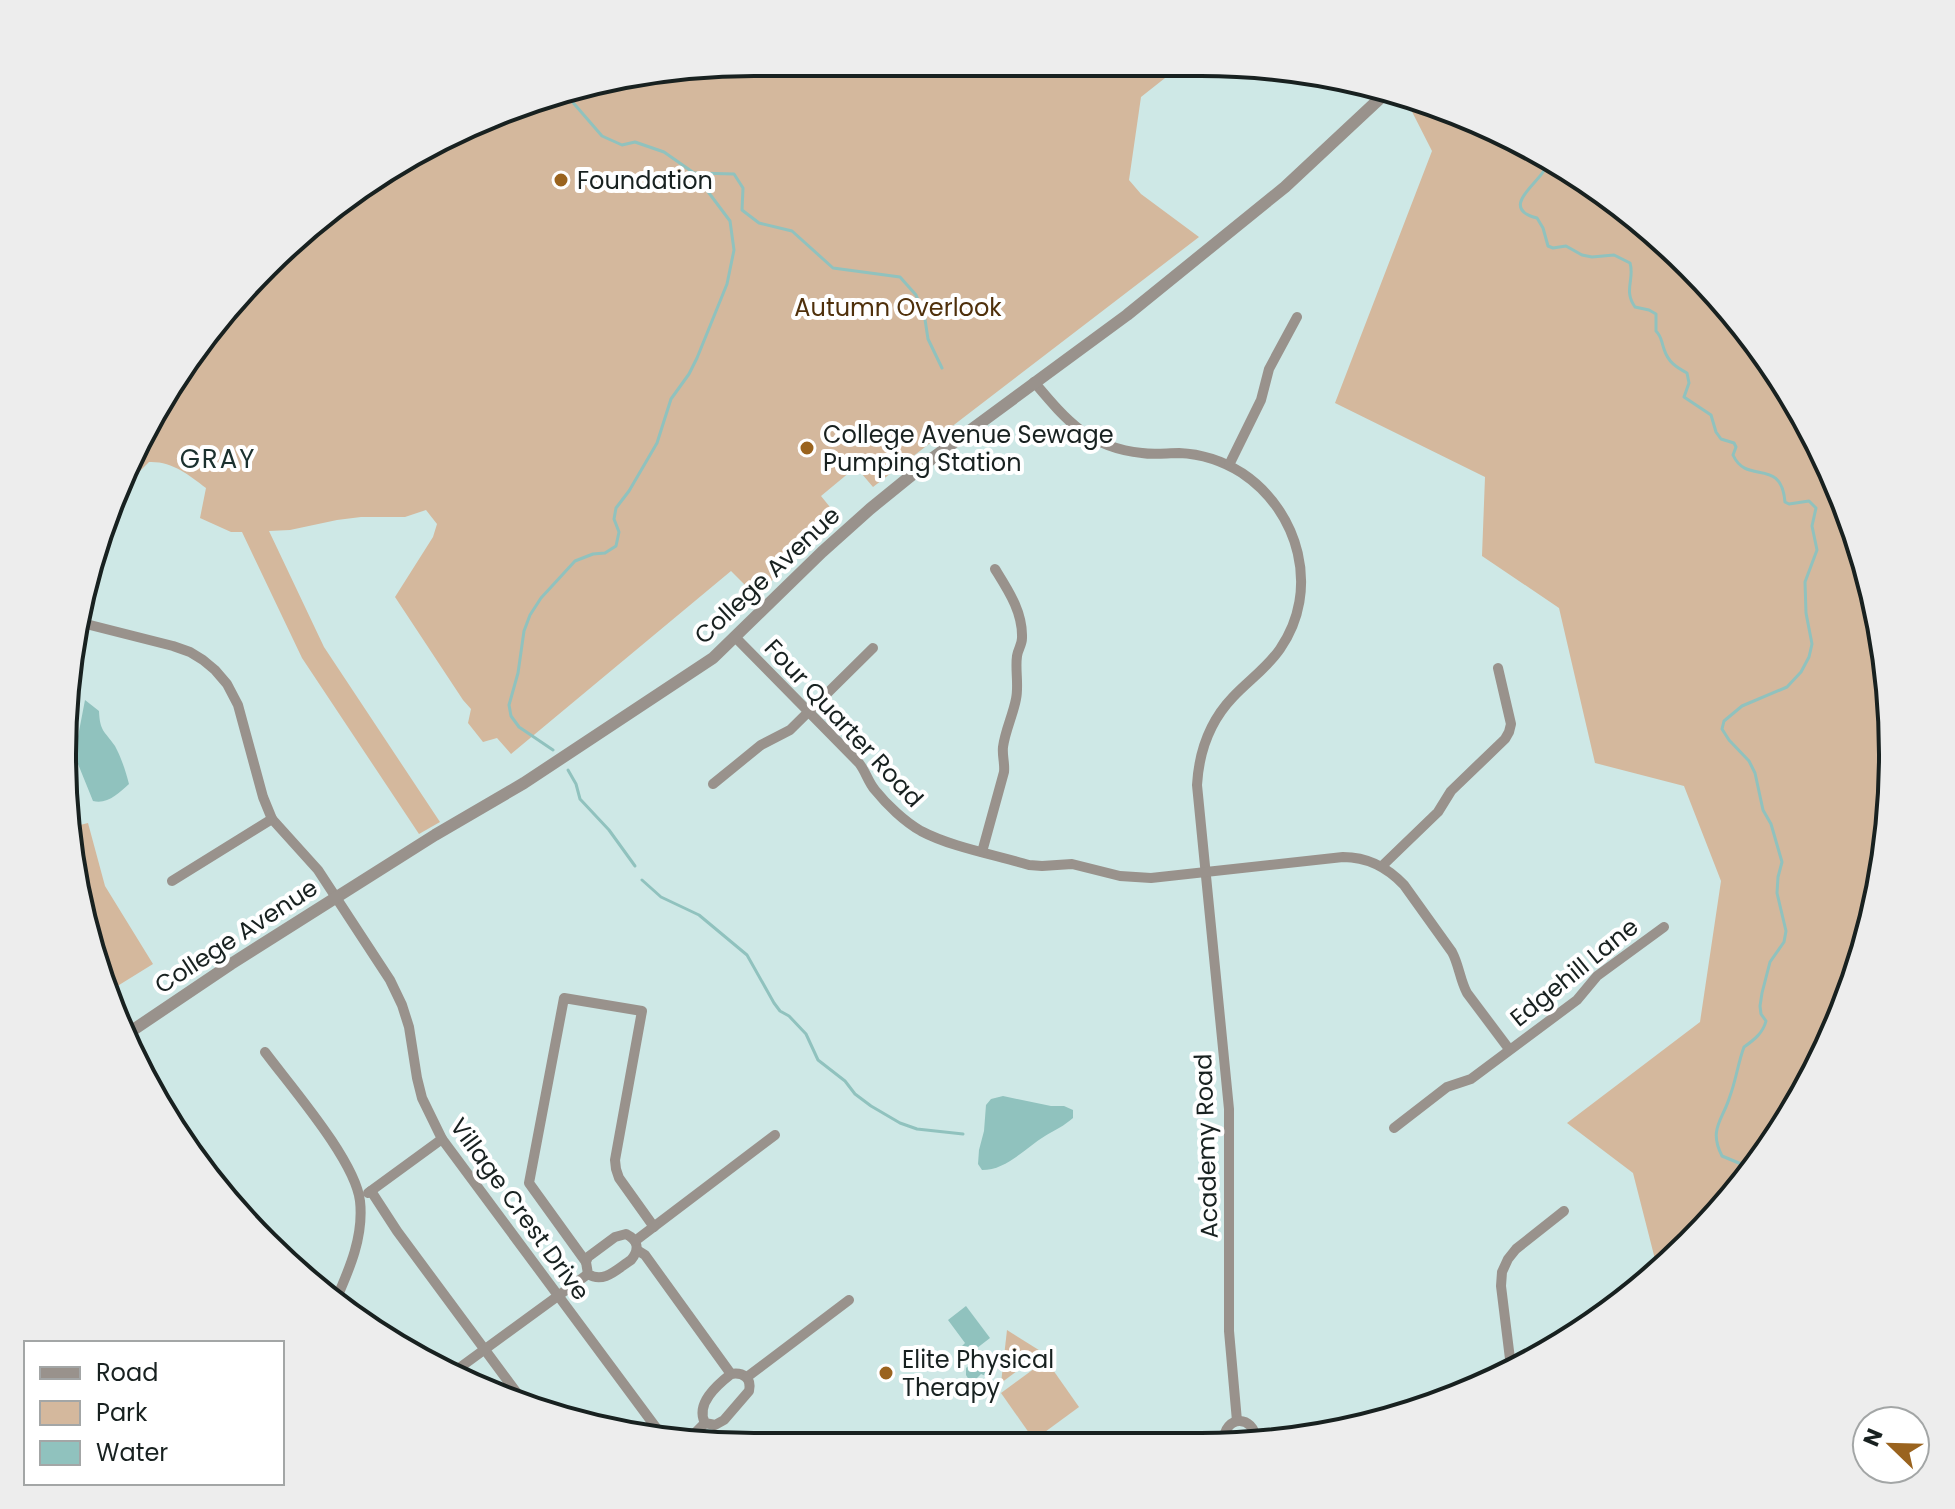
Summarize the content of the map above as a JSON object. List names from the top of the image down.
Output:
{
  "streets": {
    "street": [
      "College Avenue",
      "Four Quarter Road",
      "Edgehill Lane",
      "Academy Road",
      "Village Crest Drive"
    ]
  },
  "crossings": [
    ["College Avenue", "Four Quarter Road"],
    ["College Avenue", "Village Crest Drive"],
    ["Four Quarter Road", "Academy Road"]
  ],
  "districts": ["GRAY"],
  "parks": ["Autumn Overlook"],
  "places": ["Foundation", "College Avenue Sewage Pumping Station", "Elite Physical Therapy"],
  "legend": ["Road", "Park", "Water"],
  "north": "top left"
}
